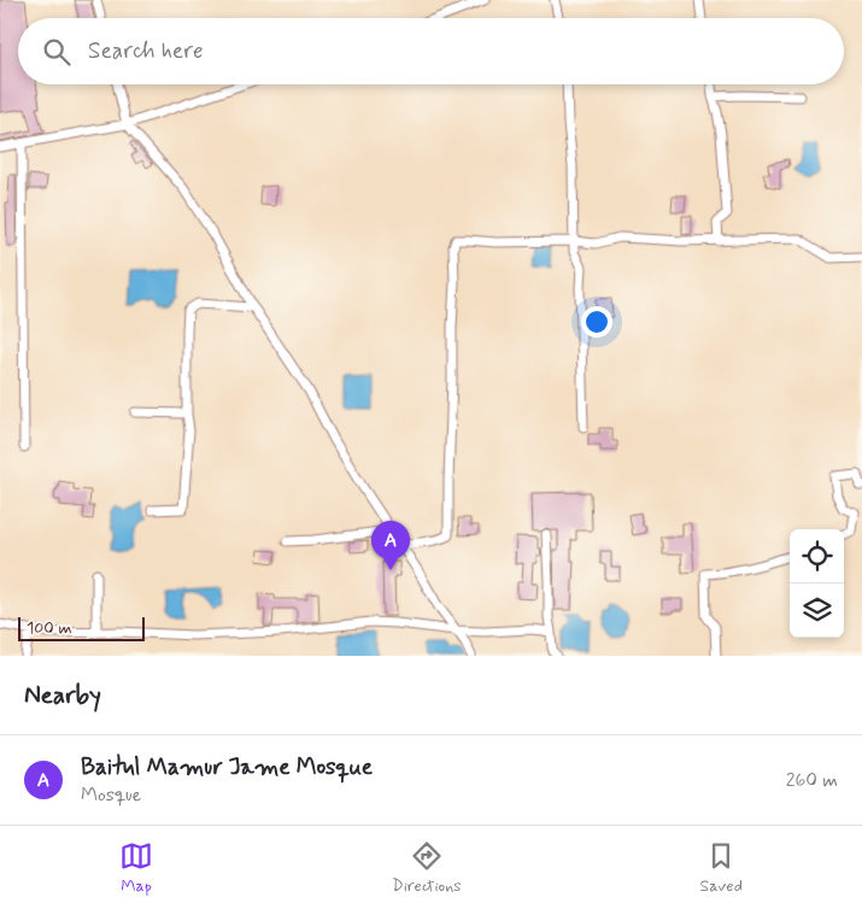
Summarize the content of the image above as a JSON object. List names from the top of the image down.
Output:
{
  "scale_bar": "100 m",
  "page": {
    "search": "Search here",
    "pins": "A",
    "scale": "100 m",
    "heading": "Nearby",
    "list": [
      {
        "mark": "A",
        "name": "Baitul Mamur Jame Mosque",
        "note": "Mosque",
        "value": "260 m"
      }
    ],
    "nav": ["Map", "Directions", "Saved"]
  }
}
